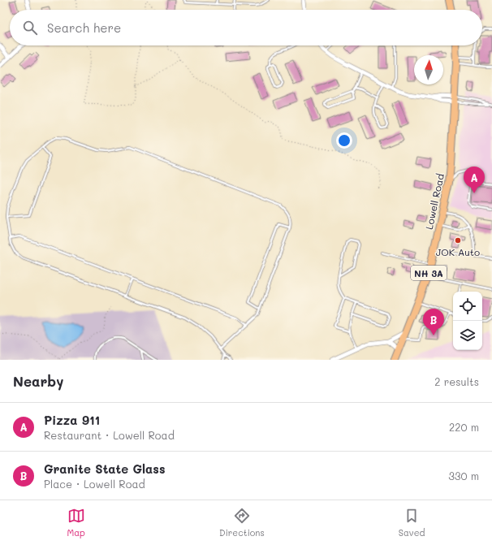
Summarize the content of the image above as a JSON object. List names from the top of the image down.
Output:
{
  "streets": {
    "main road": ["Lowell Road", "NH 3A"]
  },
  "places": ["JOK Auto"],
  "north": "top",
  "page": {
    "search": "Search here",
    "pins": ["A", "B"],
    "heading": ["Nearby", "2 results"],
    "list": [
      {
        "mark": "A",
        "name": "Pizza 911",
        "note": "Restaurant · Lowell Road",
        "value": "220 m"
      },
      {
        "mark": "B",
        "name": "Granite State Glass",
        "note": "Place · Lowell Road",
        "value": "330 m"
      }
    ],
    "nav": ["Map", "Directions", "Saved"]
  }
}
